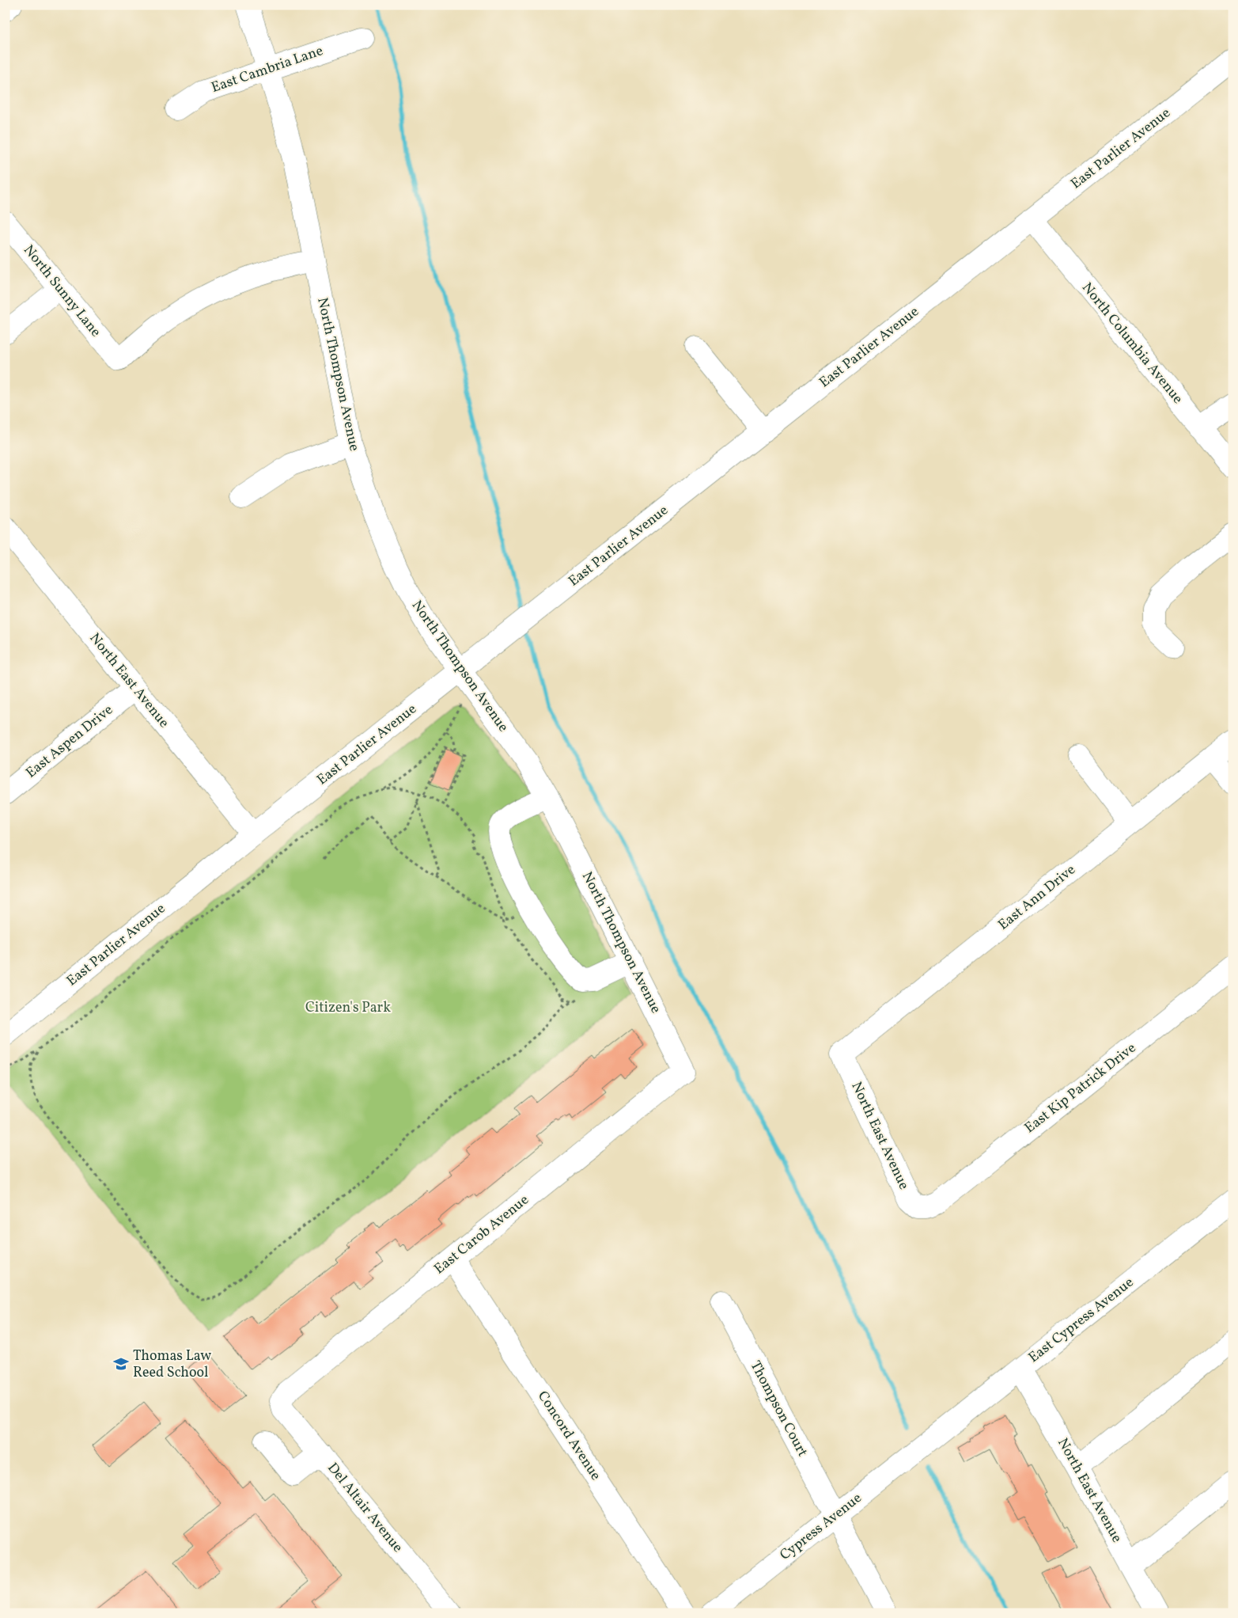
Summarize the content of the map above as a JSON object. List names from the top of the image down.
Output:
{
  "streets": {
    "street": [
      "East Cambria Lane",
      "East Parlier Avenue",
      "North Sunny Lane",
      "North Columbia Avenue",
      "North Thompson Avenue",
      "North East Avenue",
      "East Aspen Drive",
      "East Ann Drive",
      "East Kip Patrick Drive",
      "East Carob Avenue",
      "East Cypress Avenue",
      "Thompson Court",
      "Concord Avenue",
      "Del Altair Avenue",
      "Cypress Avenue"
    ]
  },
  "crossings": [
    ["East Cambria Lane", "North Thompson Avenue"],
    ["East Parlier Avenue", "North Columbia Avenue"],
    ["East Parlier Avenue", "North Thompson Avenue"],
    ["East Parlier Avenue", "North East Avenue"],
    ["North Sunny Lane", "North Thompson Avenue"],
    ["North Thompson Avenue", "East Carob Avenue"],
    ["North East Avenue", "East Aspen Drive"],
    ["North East Avenue", "East Ann Drive"],
    ["North East Avenue", "East Kip Patrick Drive"],
    ["North East Avenue", "East Cypress Avenue"],
    ["East Carob Avenue", "Concord Avenue"],
    ["East Carob Avenue", "Del Altair Avenue"],
    ["East Cypress Avenue", "Cypress Avenue"],
    ["Thompson Court", "Cypress Avenue"]
  ],
  "parks": ["Citizen's Park"],
  "places": {
    "school or university": ["Thomas Law Reed School"]
  }
}
